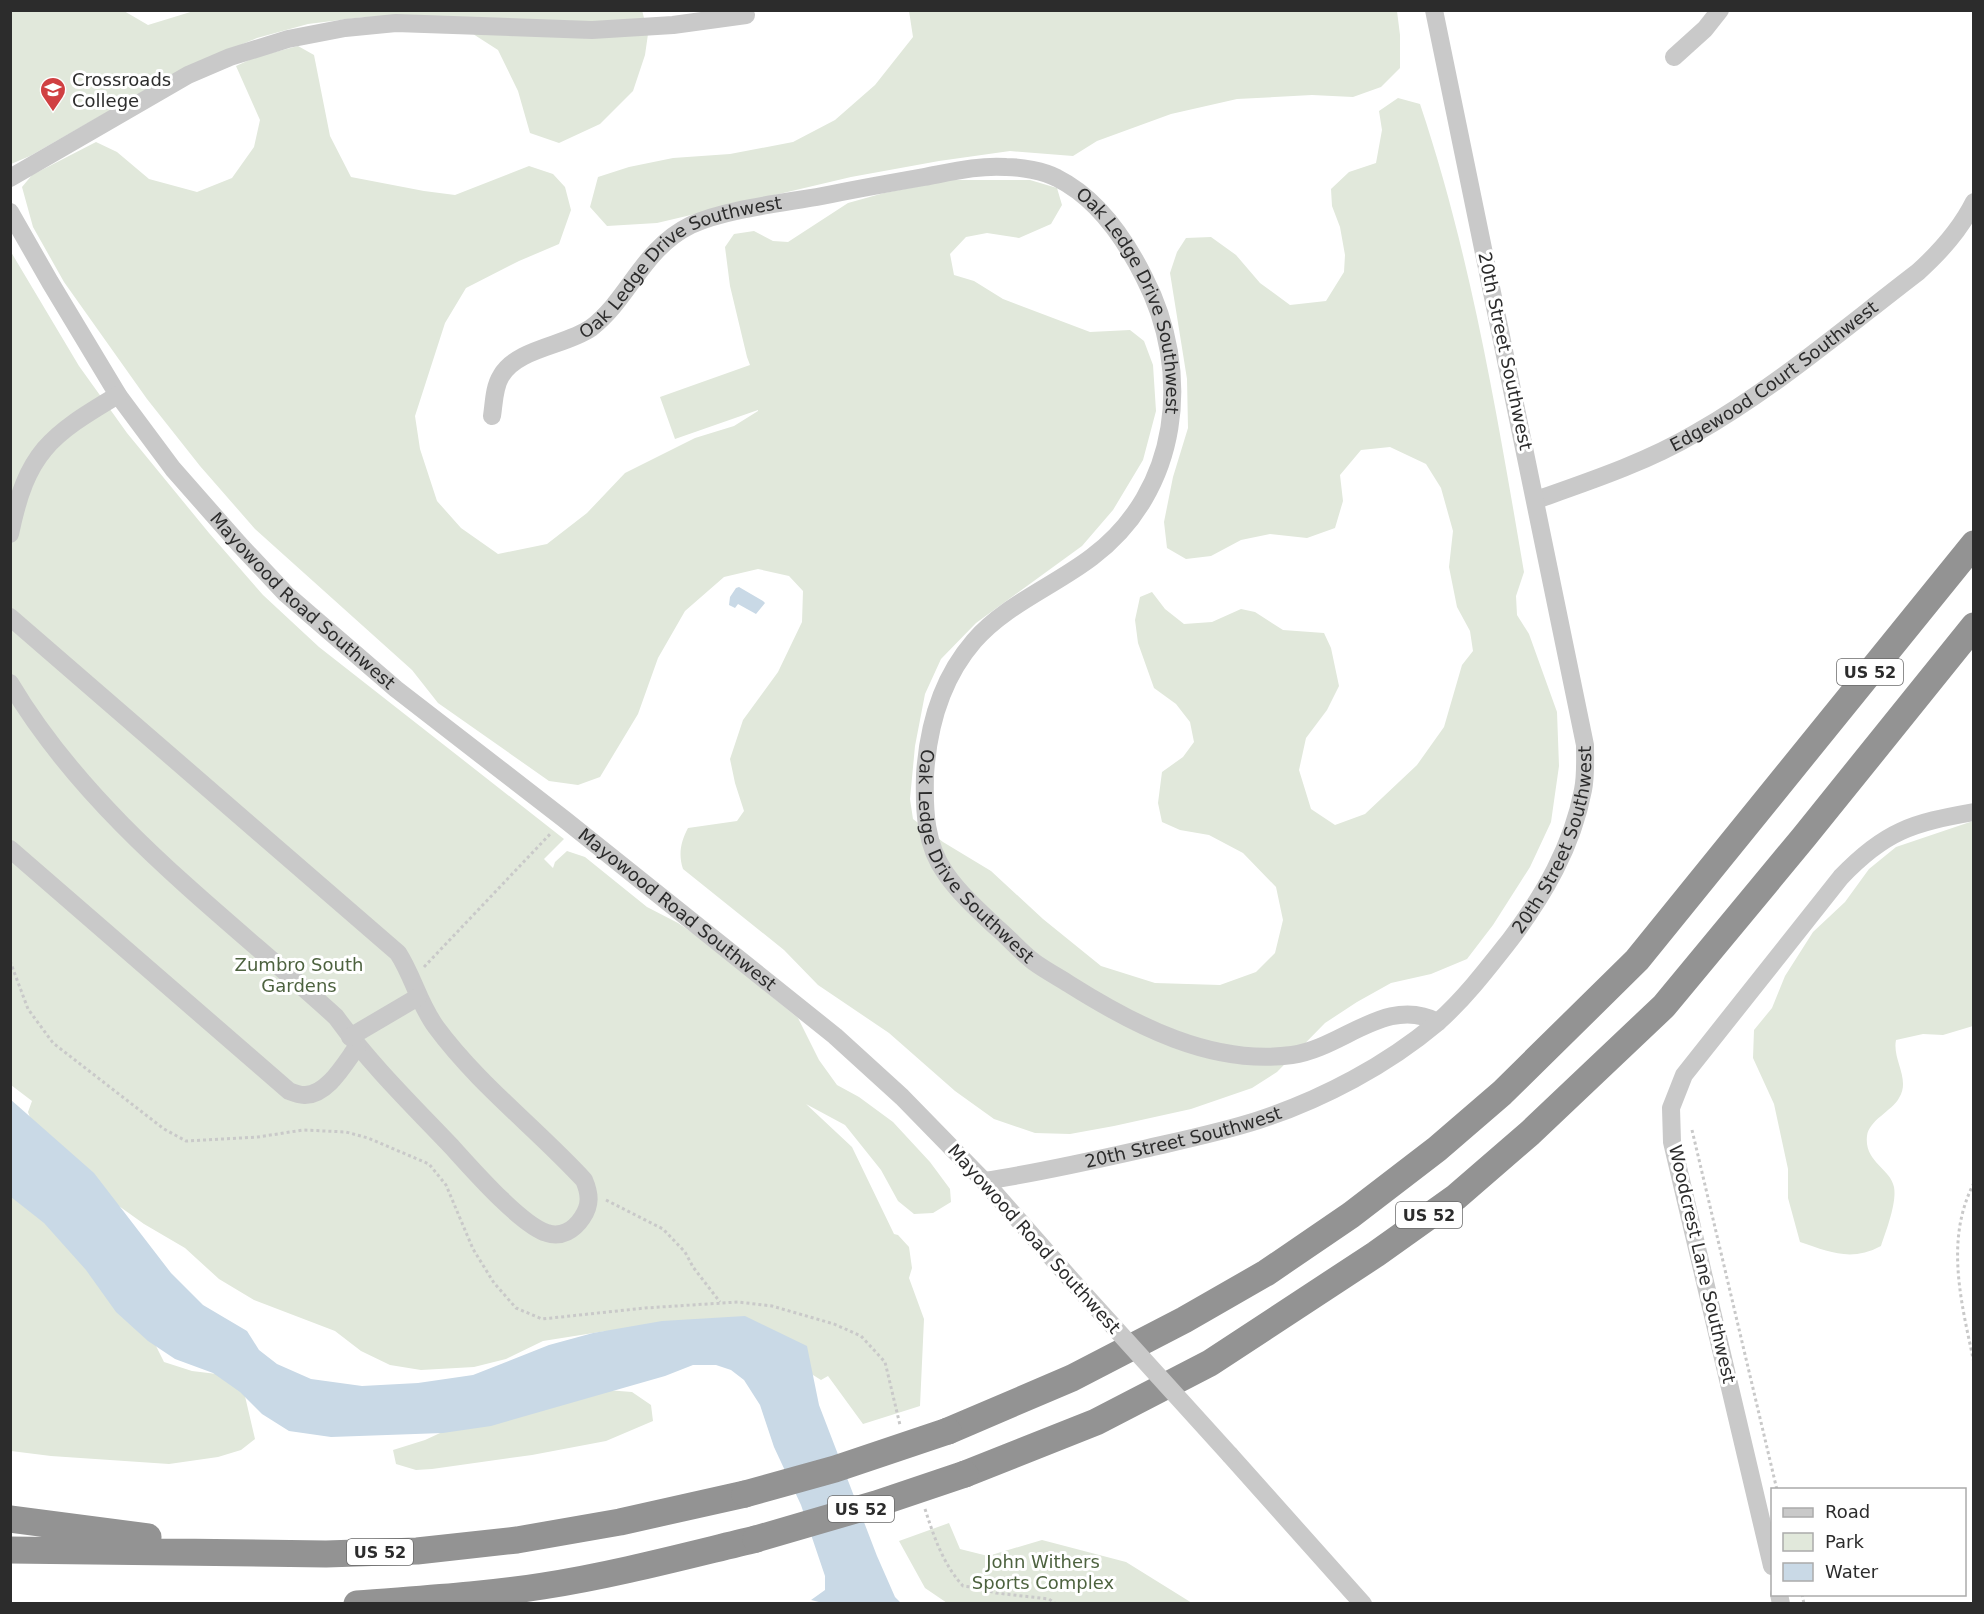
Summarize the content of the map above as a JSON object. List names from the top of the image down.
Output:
{
  "streets": {
    "highway": ["US 52"],
    "street": [
      "Oak Ledge Drive Southwest",
      "20th Street Southwest",
      "Edgewood Court Southwest",
      "Mayowood Road Southwest",
      "Woodcrest Lane Southwest"
    ]
  },
  "crossings": [
    ["Oak Ledge Drive Southwest", "20th Street Southwest"],
    ["20th Street Southwest", "Edgewood Court Southwest"],
    ["20th Street Southwest", "Mayowood Road Southwest"]
  ],
  "parks": ["Zumbro South Gardens", "John Withers Sports Complex"],
  "places": {
    "school or university": ["Crossroads College"]
  },
  "legend": ["Road", "Park", "Water"]
}
